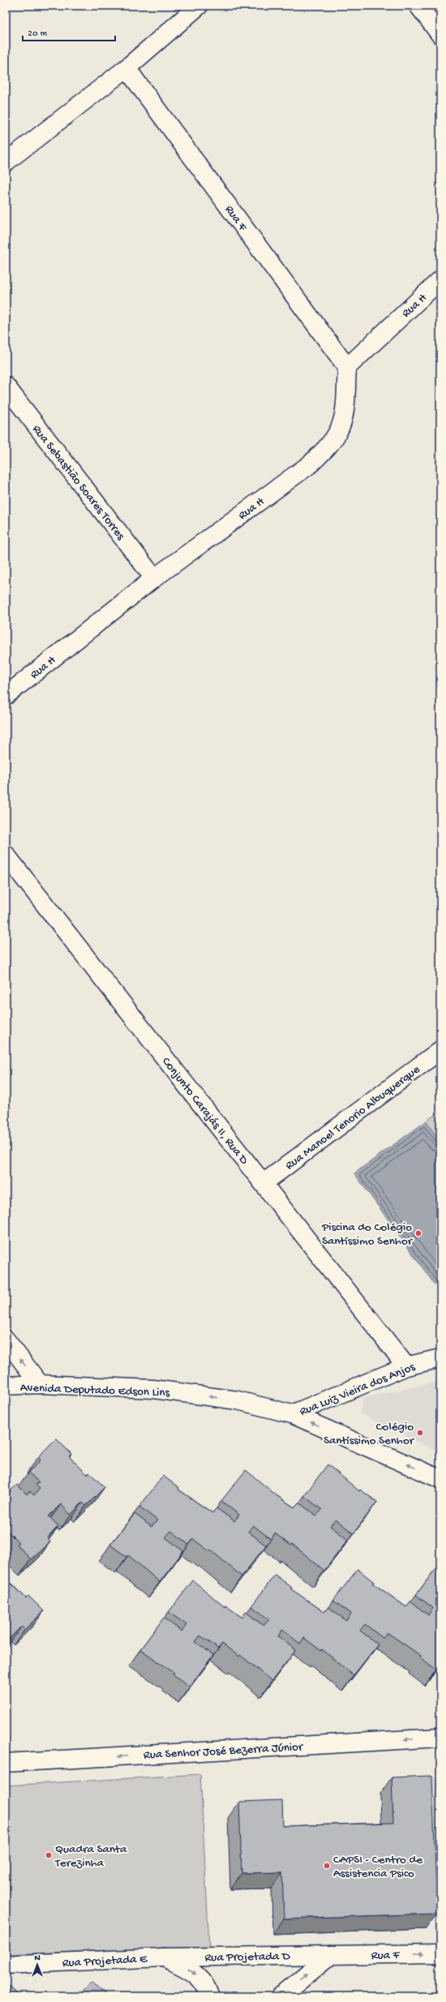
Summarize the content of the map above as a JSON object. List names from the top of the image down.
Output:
{
  "streets": {
    "street": [
      "Rua F",
      "Rua H",
      "Rua Sebastião Soares Torres",
      "Conjunto Carajás II, Rua D",
      "Rua Manoel Tenorio Albuquerque",
      "Rua Luiz Vieira dos Anjos",
      "Avenida Deputado Edson Lins",
      "Rua Senhor José Bezerra Júnior",
      "Rua Projetada D",
      "Rua Projetada E"
    ]
  },
  "crossings": [
    ["Rua F", "Rua H"],
    ["Rua F", "Rua Projetada D"],
    ["Rua H", "Rua Sebastião Soares Torres"],
    ["Conjunto Carajás II, Rua D", "Rua Manoel Tenorio Albuquerque"],
    ["Conjunto Carajás II, Rua D", "Rua Luiz Vieira dos Anjos"],
    ["Rua Luiz Vieira dos Anjos", "Avenida Deputado Edson Lins"],
    ["Rua Projetada D", "Rua Projetada E"]
  ],
  "one_way": ["Avenida Deputado Edson Lins", "Rua Senhor José Bezerra Júnior"],
  "places": [
    "Piscina do Colégio Santíssimo Senhor",
    "Colégio Santíssimo Senhor",
    "Quadra Santa Terezinha",
    "CAPSI - Centro de Assistencia Psico"
  ],
  "scale_bar": "20 m",
  "north": "top"
}
